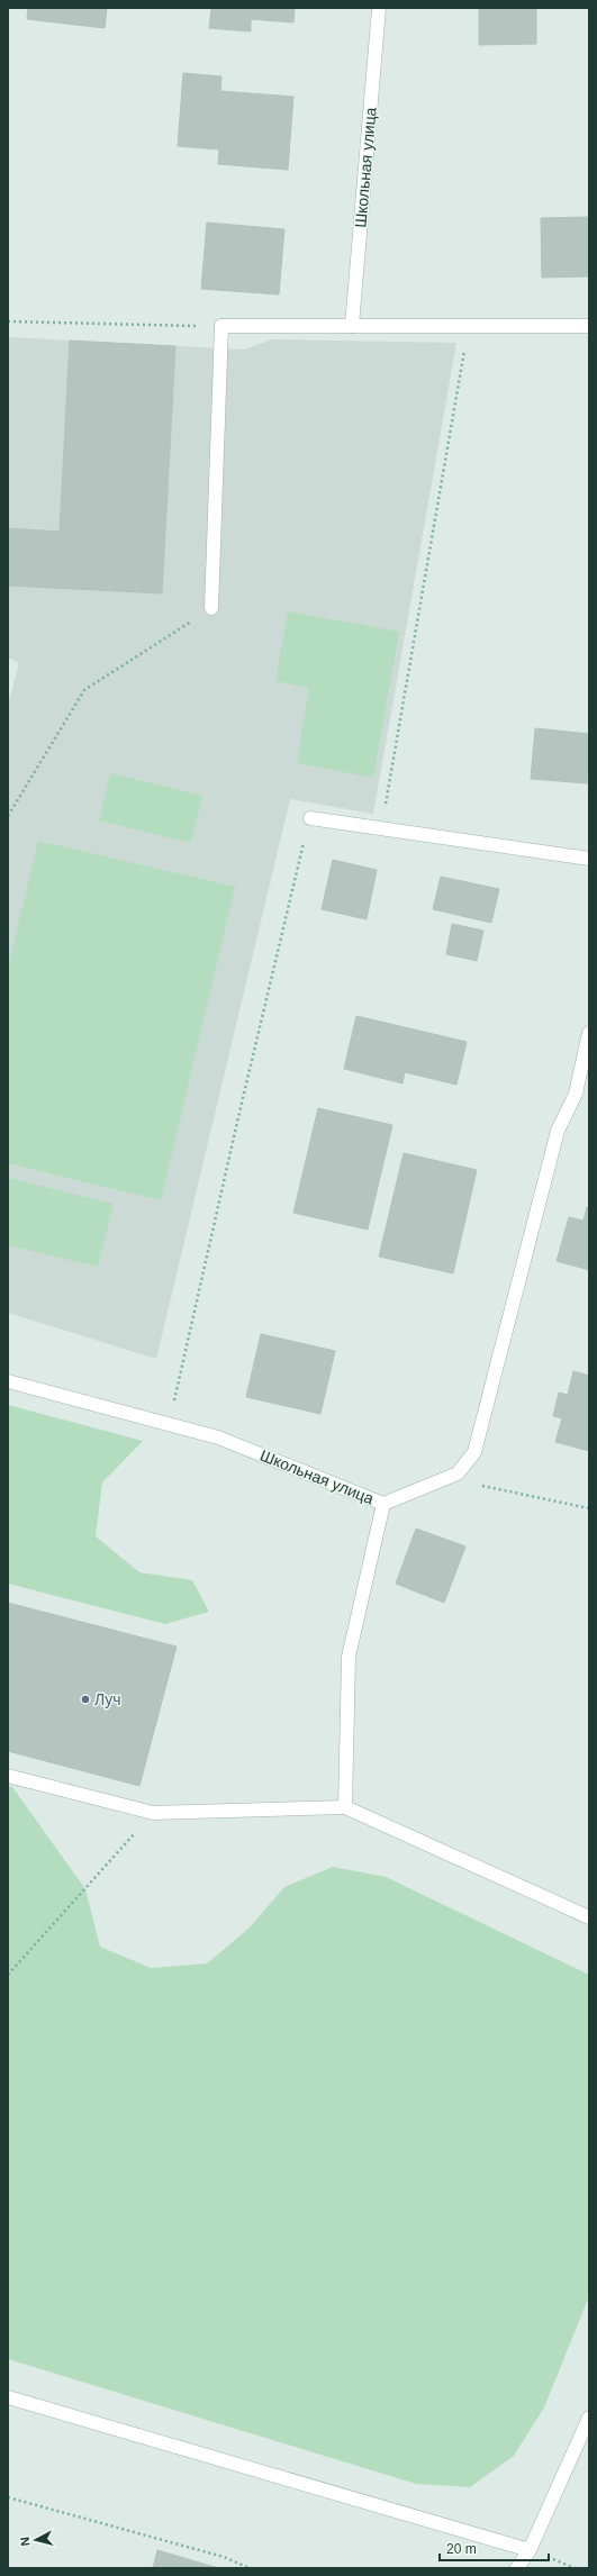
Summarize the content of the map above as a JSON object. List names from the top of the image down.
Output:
{
  "streets": {
    "street": ["Школьная улица"]
  },
  "places": ["Луч"],
  "scale_bar": "20 m",
  "north": "left"
}
